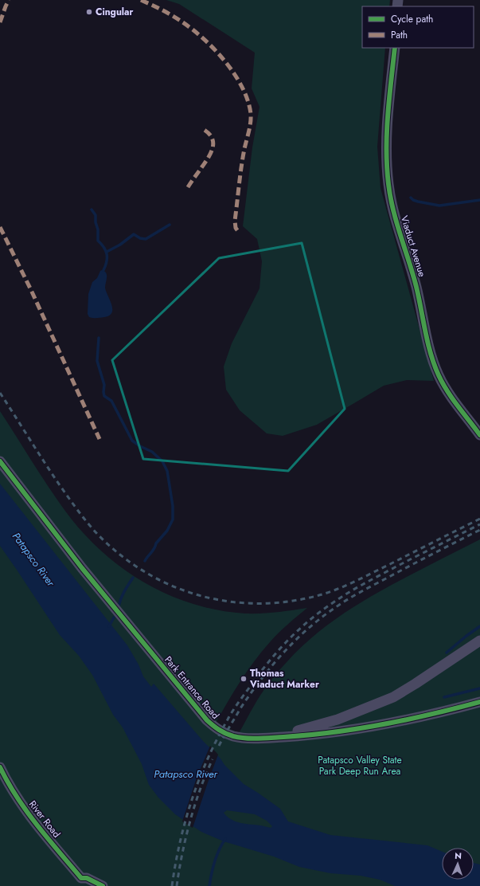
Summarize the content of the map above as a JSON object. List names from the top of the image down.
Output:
{
  "streets": {
    "street": ["Viaduct Avenue", "Park Entrance Road", "River Road"]
  },
  "water": ["Patapsco River"],
  "parks": ["Patapsco Valley State Park Deep Run Area"],
  "places": ["Cingular", "Thomas Viaduct Marker"],
  "legend": ["Cycle path", "Path"],
  "north": "top"
}
